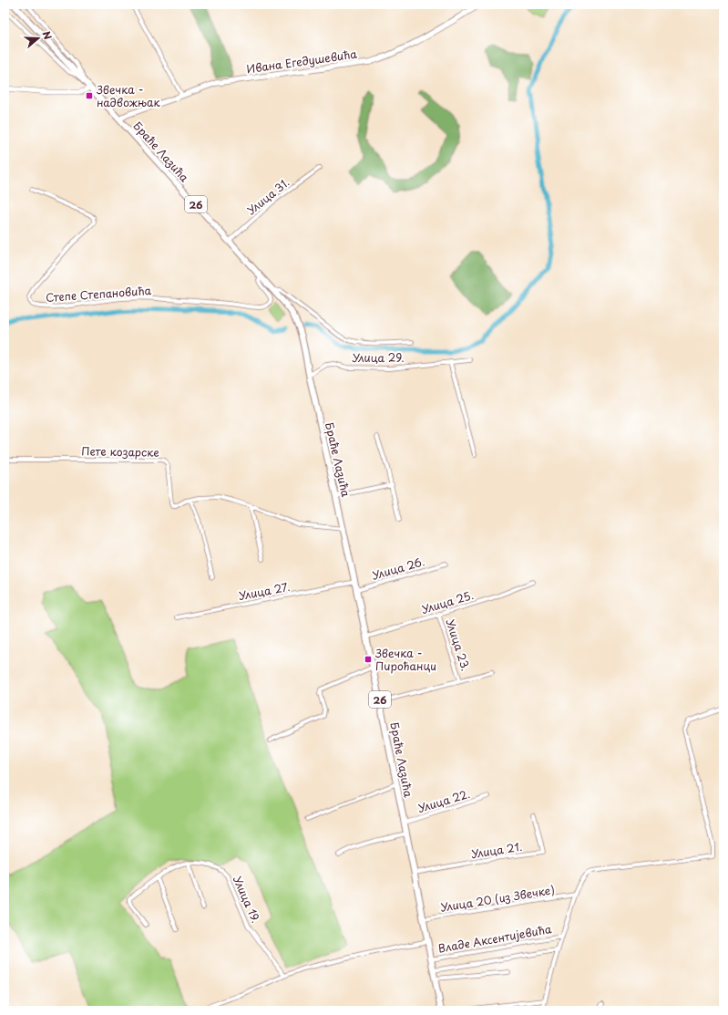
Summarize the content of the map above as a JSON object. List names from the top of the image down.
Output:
{
  "streets": {
    "main road": ["Ивана Егедушевића", "Браће Лазића", "26"],
    "street": [
      "Улица 31.",
      "Степе Степановића",
      "Улица 29.",
      "Пете козарске",
      "Улица 26.",
      "Улица 27.",
      "Улица 25.",
      "Улица 23.",
      "Улица 22.",
      "Улица 21.",
      "Улица 20 (из Звечке)",
      "Улица 19.",
      "Владе Аксентијевића"
    ]
  },
  "crossings": [
    ["Ивана Егедушевића", "Браће Лазића"],
    ["Браће Лазића", "Улица 31."],
    ["Браће Лазића", "26"],
    ["Браће Лазића", "Степе Степановића"],
    ["Браће Лазића", "Улица 29."],
    ["Браће Лазића", "Пете козарске"],
    ["Браће Лазића", "Улица 26."],
    ["Браће Лазића", "Улица 27."],
    ["Браће Лазића", "Улица 25."],
    ["Браће Лазића", "Улица 23."],
    ["Браће Лазића", "Улица 22."],
    ["Браће Лазића", "Улица 21."],
    ["Браће Лазића", "Улица 20 (из Звечке)"],
    ["26", "Улица 20 (из Звечке)"],
    ["26", "Владе Аксентијевића"],
    ["Улица 25.", "Улица 23."]
  ],
  "places": {
    "transit": ["Звечка - надвожњак", "Звечка - Пироћанци"]
  },
  "north": "right"
}
